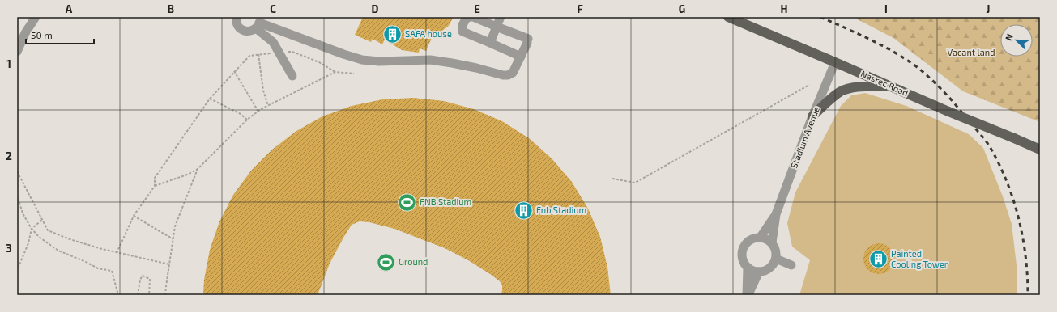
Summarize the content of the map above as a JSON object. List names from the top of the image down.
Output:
{
  "streets": {
    "main road": ["Nasrec Road"],
    "street": ["Stadium Avenue"]
  },
  "crossings": [
    ["Nasrec Road", "Stadium Avenue"]
  ],
  "parks": ["Vacant land"],
  "places": {
    "building": ["SAFA house", "Fnb Stadium", "Painted Cooling Tower"],
    "sports": ["FNB Stadium", "Ground"]
  },
  "scale_bar": "50 m",
  "north": "top left",
  "grid": {
    "columns": [
      "A",
      "B",
      "C",
      "D",
      "E",
      "F",
      "G",
      "H",
      "I",
      "J"
    ],
    "rows": ["1", "2", "3"]
  }
}
